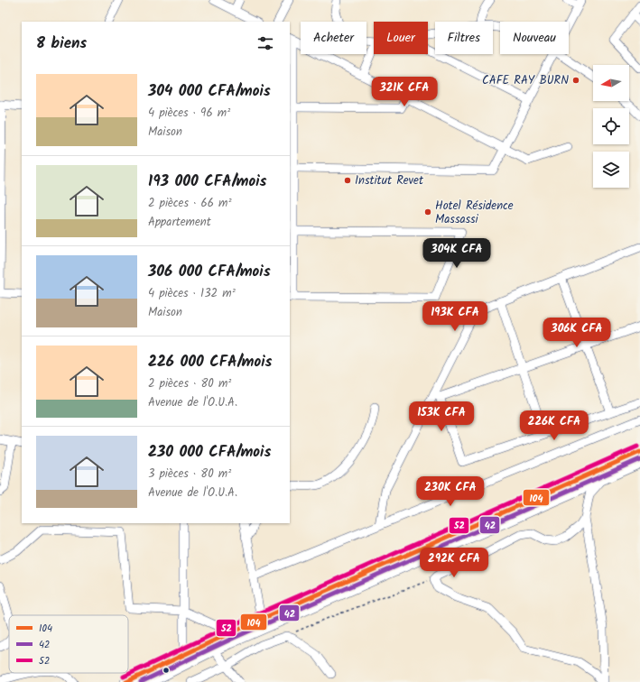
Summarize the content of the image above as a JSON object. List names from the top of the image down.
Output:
{
  "places": ["CAFE RAY BURN", "Institut Revet", "Hotel Résidence Massassi"],
  "lines": ["transit line 52", "transit line 104", "transit line 42"],
  "legend": ["104", "42", "52"],
  "north": "left",
  "page": {
    "chip": [
      "Acheter",
      "Louer",
      "Filtres",
      "Nouveau"
    ],
    "heading": "8 biens",
    "list": [
      {
        "name": "304 000 CFA/mois",
        "note": "4 pièces · 96 m² · Maison"
      },
      {
        "name": "193 000 CFA/mois",
        "note": "2 pièces · 66 m² · Appartement"
      },
      {
        "name": "306 000 CFA/mois",
        "note": "4 pièces · 132 m² · Maison"
      },
      {
        "name": "226 000 CFA/mois",
        "note": "2 pièces · 80 m² · Avenue de l'O.U.A."
      },
      {
        "name": "230 000 CFA/mois",
        "note": "3 pièces · 80 m² · Avenue de l'O.U.A."
      }
    ],
    "price": [
      "321K CFA",
      "304K CFA",
      "193K CFA",
      "306K CFA",
      "153K CFA",
      "226K CFA",
      "230K CFA",
      "292K CFA"
    ]
  }
}
